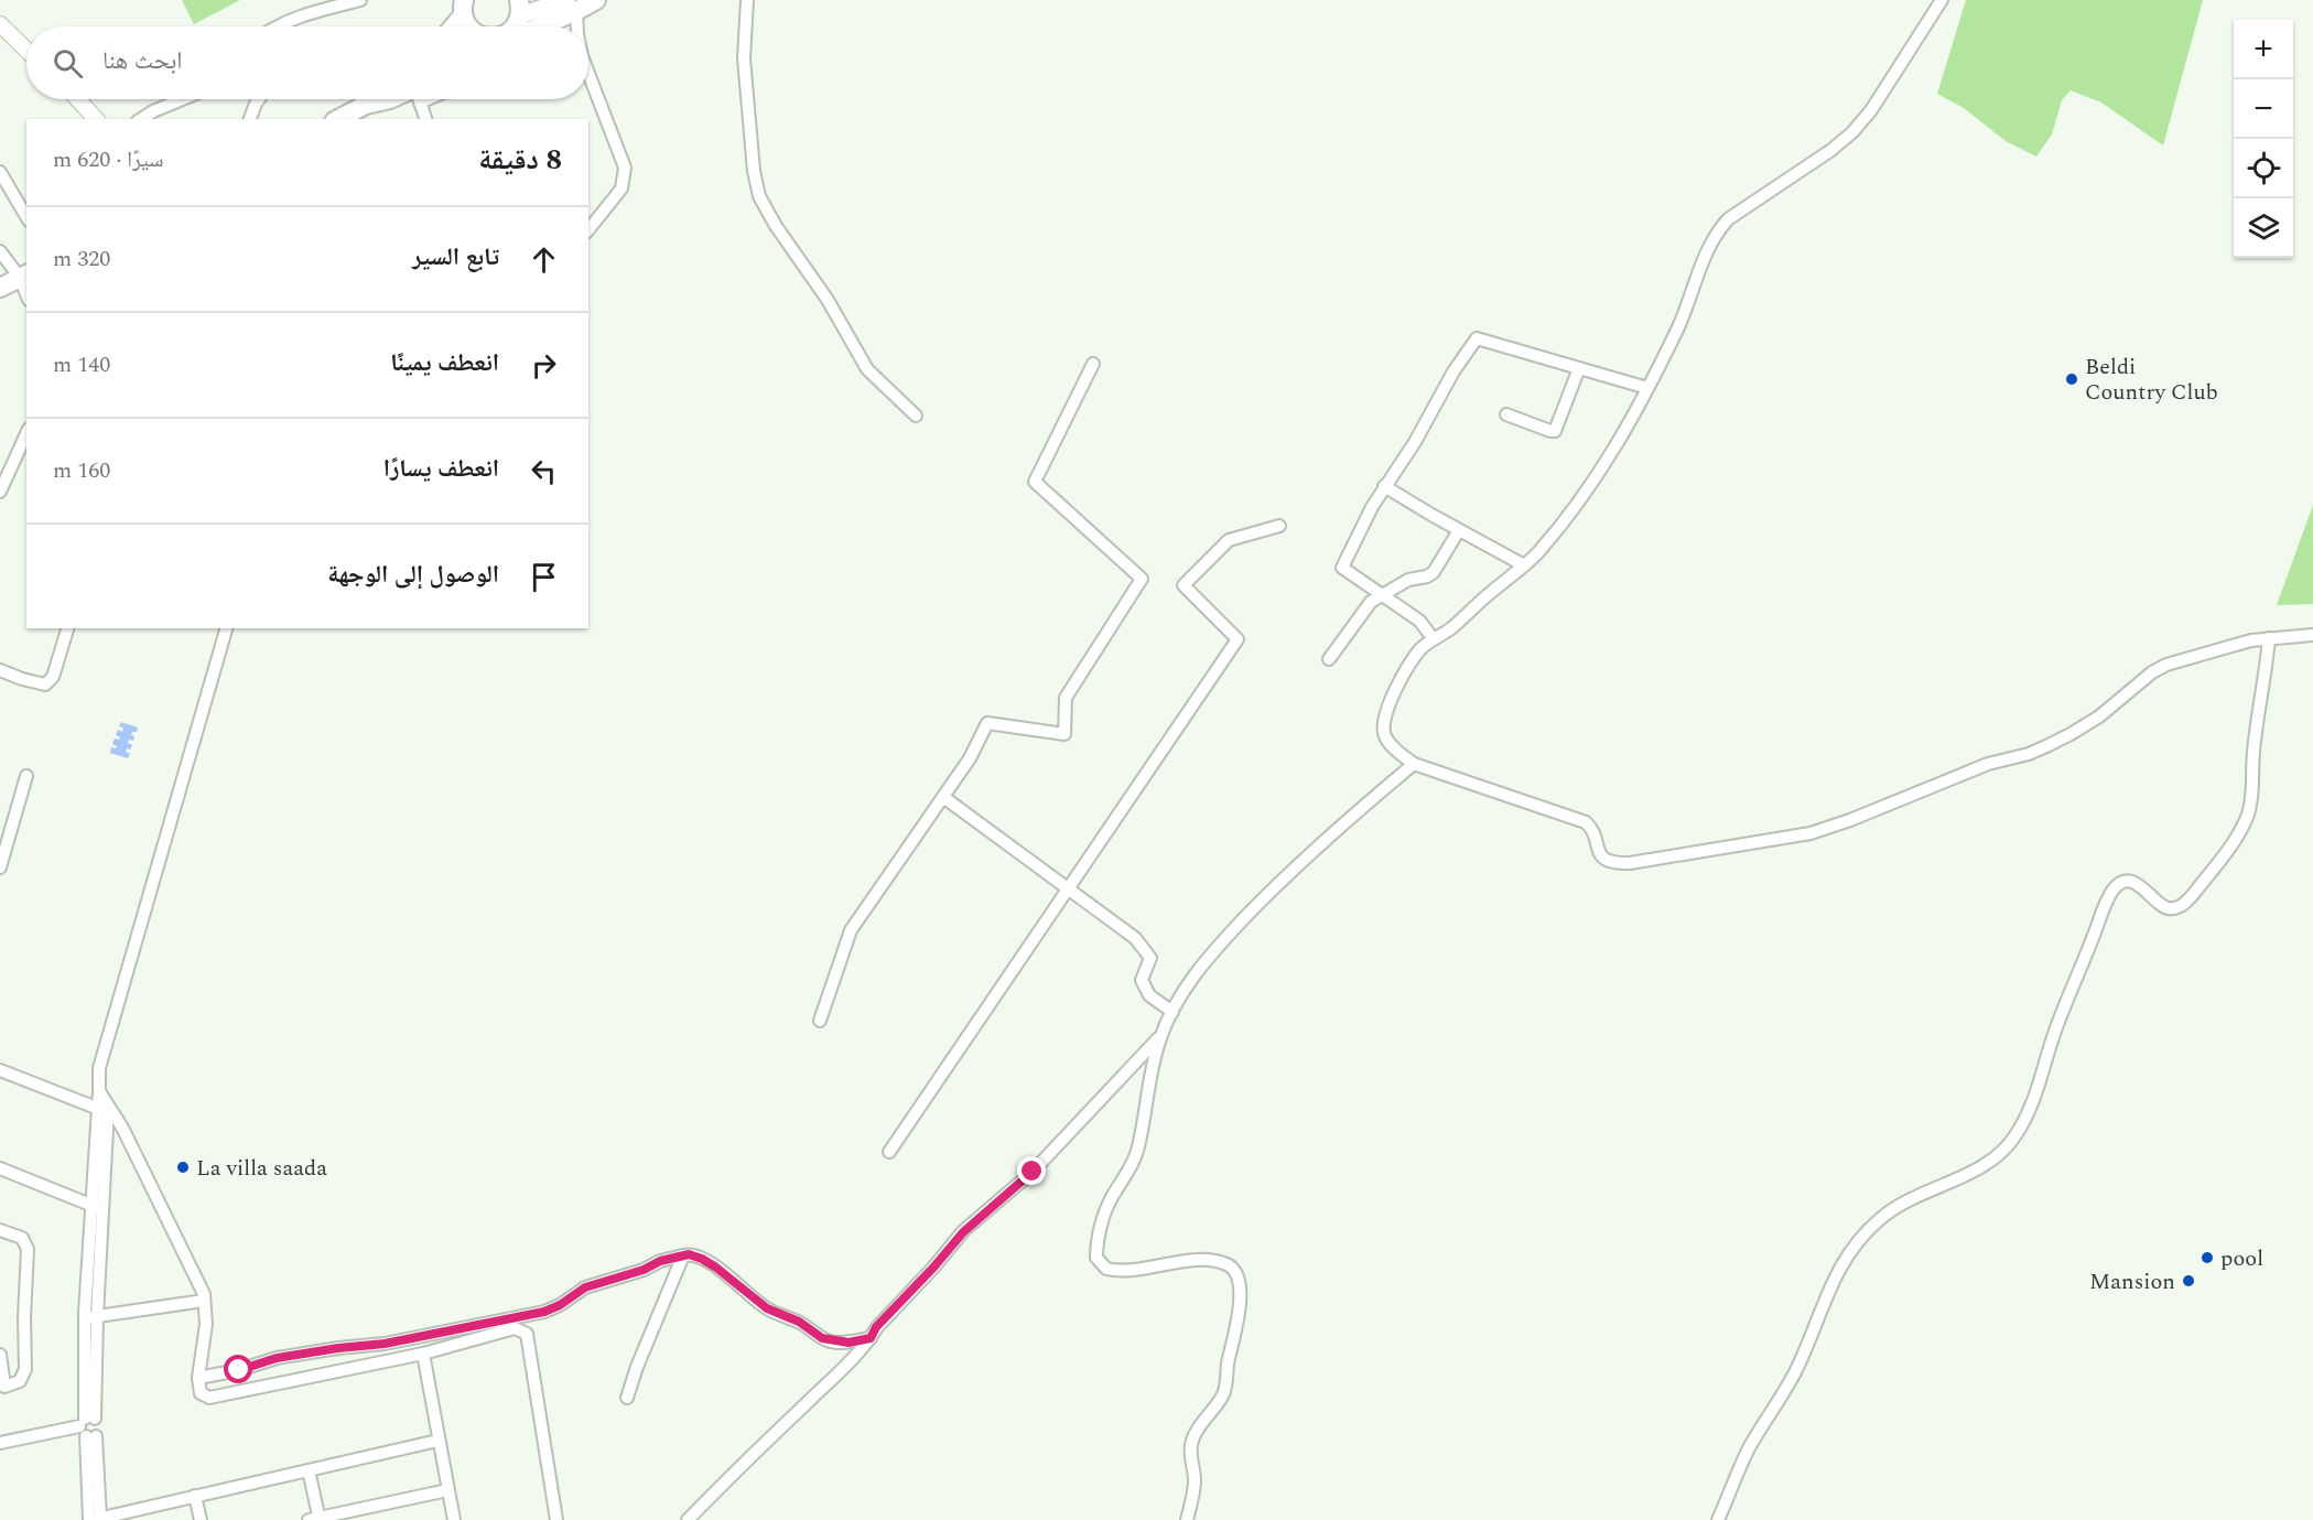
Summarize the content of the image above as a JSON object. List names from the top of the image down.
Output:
{
  "places": [
    "Beldi Country Club",
    "La villa saada",
    "pool",
    "Mansion"
  ],
  "page": {
    "map_buttons": ["+", "−"],
    "search": "ابحث هنا",
    "heading": ["8 دقيقة", "سيرًا · 620 m"],
    "list": [
      ["تابع السير", "320 m"],
      ["انعطف يمينًا", "140 m"],
      ["انعطف يسارًا", "160 m"],
      "الوصول إلى الوجهة"
    ]
  }
}
